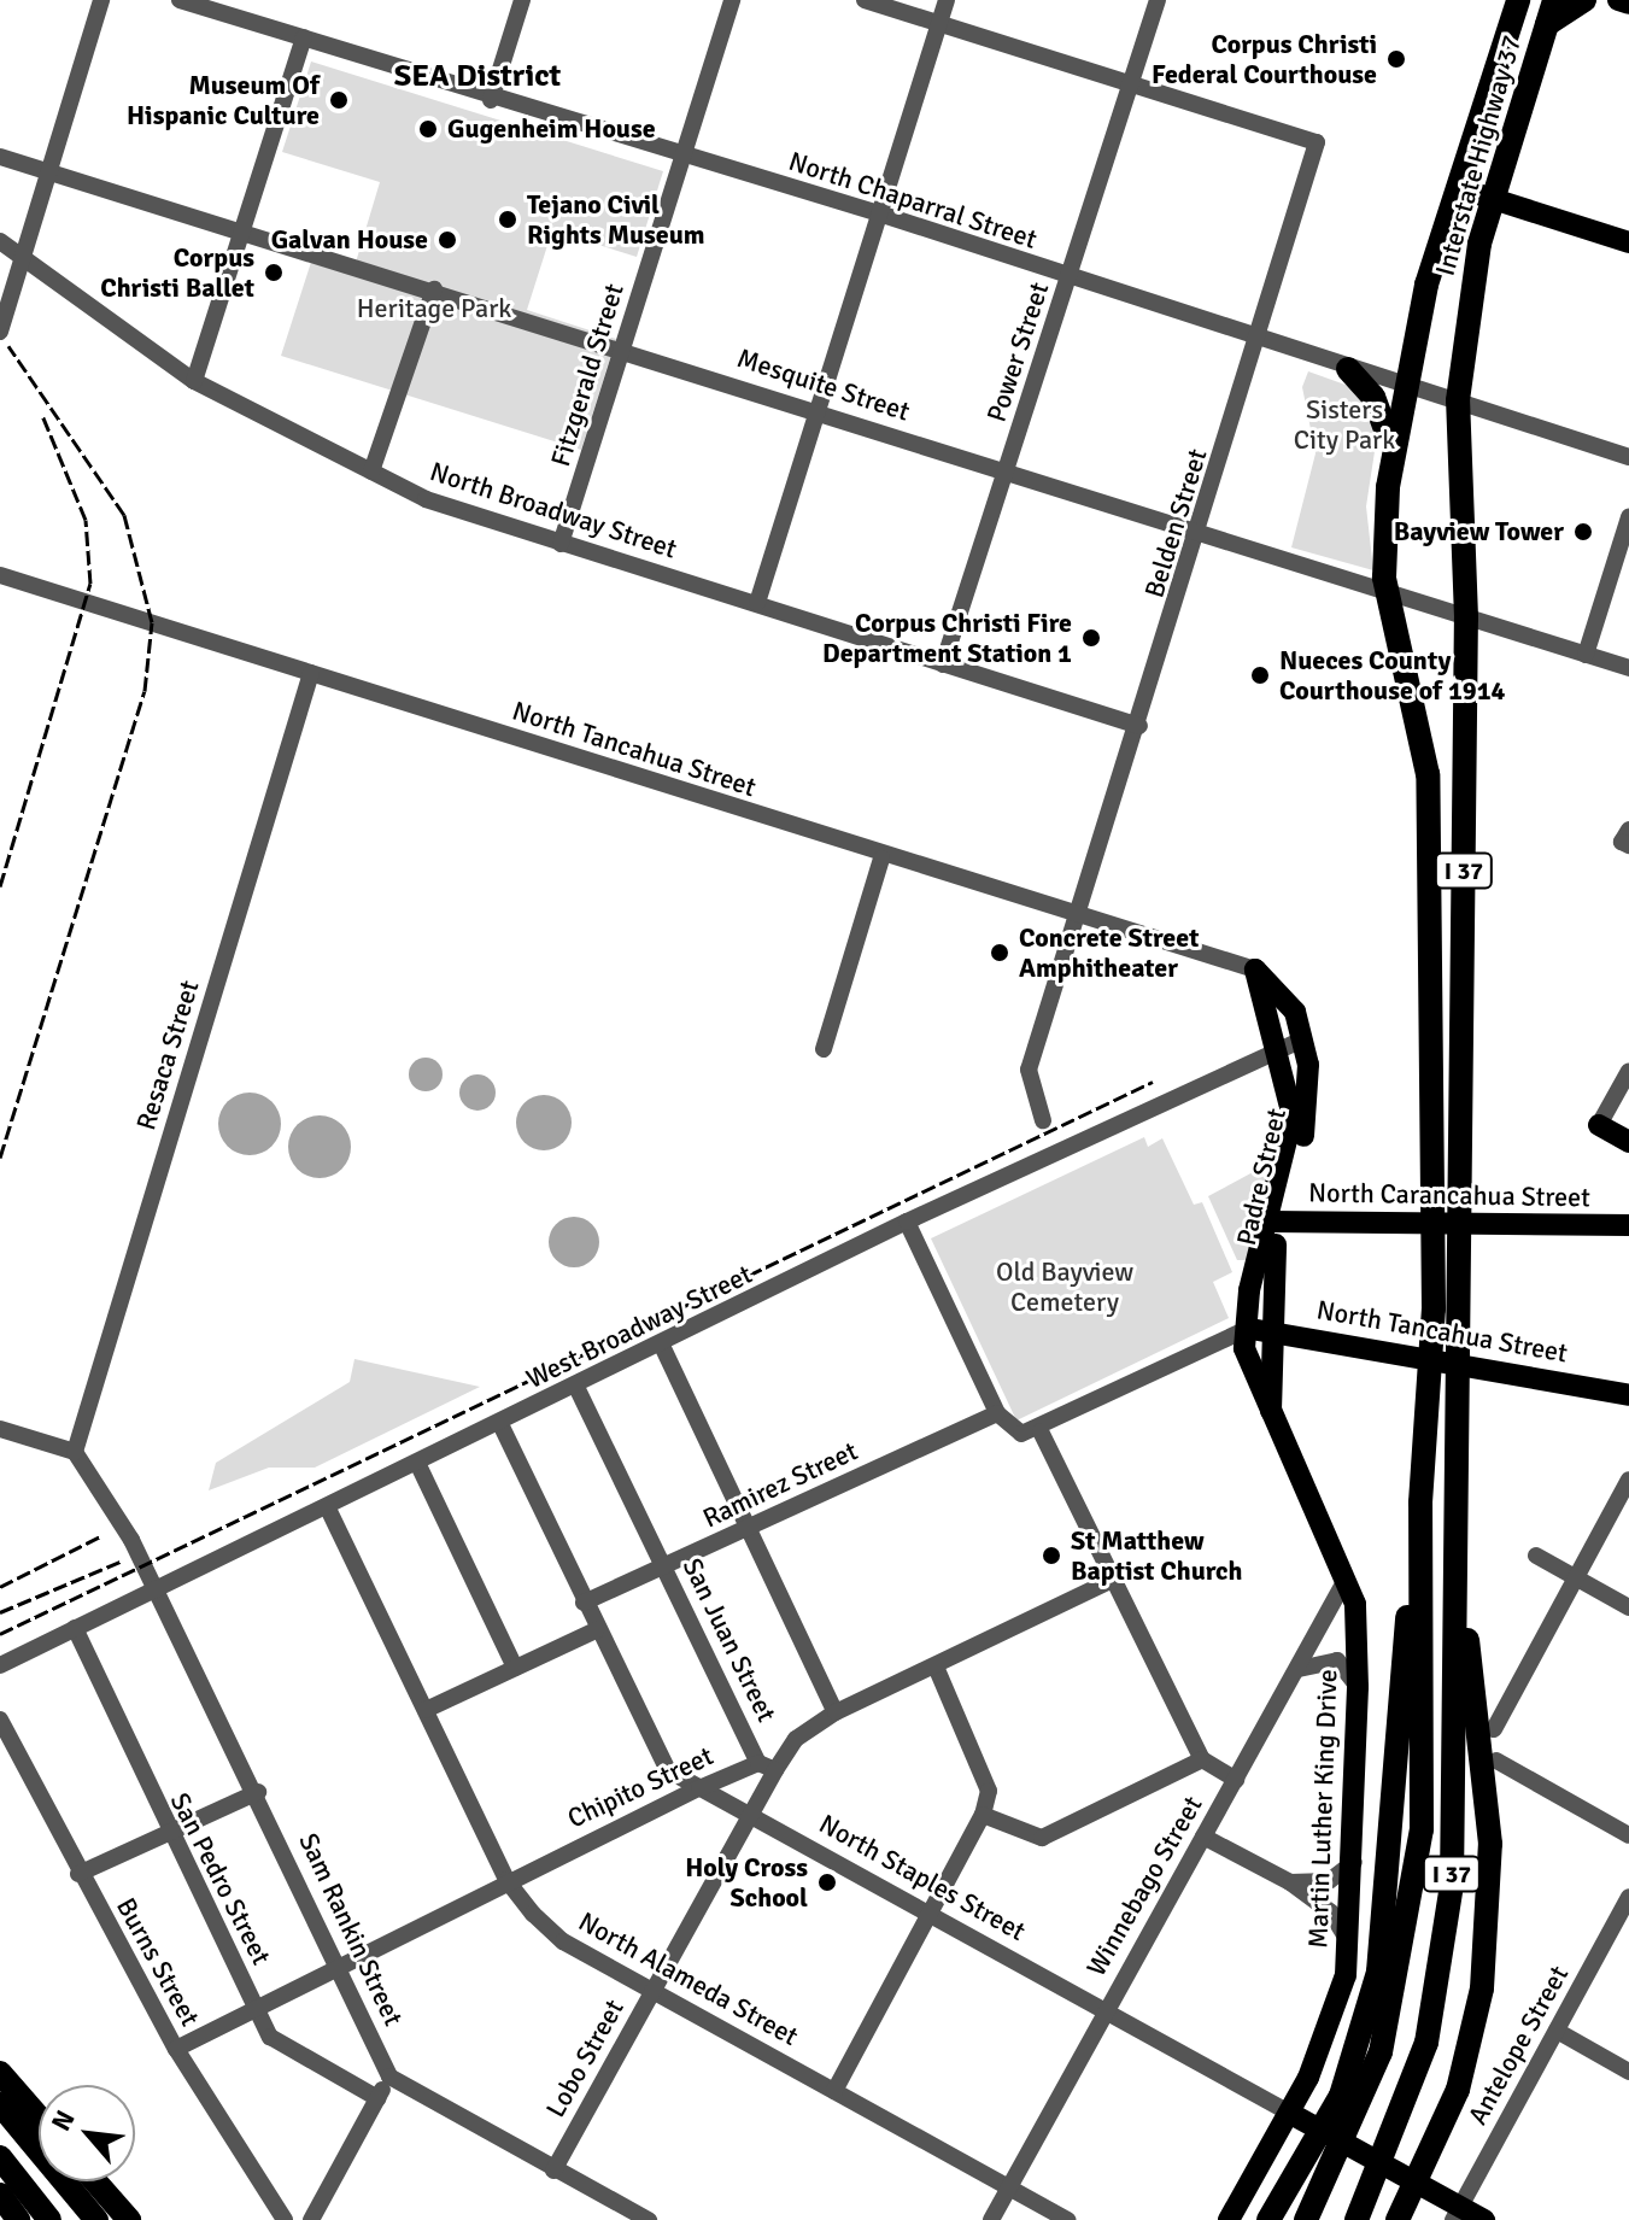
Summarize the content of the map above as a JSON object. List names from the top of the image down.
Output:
{
  "streets": {
    "highway": ["Interstate Highway 37", "I 37"],
    "main road": [
      "North Tancahua Street",
      "Padre Street",
      "North Carancahua Street",
      "Martin Luther King Drive",
      "North Staples Street"
    ],
    "street": [
      "North Chaparral Street",
      "Power Street",
      "Fitzgerald Street",
      "Mesquite Street",
      "North Broadway Street",
      "Belden Street",
      "Resaca Street",
      "West Broadway Street",
      "Ramirez Street",
      "San Juan Street",
      "Chipito Street",
      "San Pedro Street",
      "Winnebago Street",
      "Sam Rankin Street",
      "Burns Street",
      "North Alameda Street",
      "Antelope Street",
      "Lobo Street"
    ]
  },
  "crossings": [
    ["Interstate Highway 37", "North Chaparral Street"],
    ["Interstate Highway 37", "Mesquite Street"],
    ["Interstate Highway 37", "I 37"],
    ["North Chaparral Street", "Power Street"],
    ["North Chaparral Street", "Fitzgerald Street"],
    ["North Chaparral Street", "Belden Street"],
    ["Power Street", "Mesquite Street"],
    ["Power Street", "North Broadway Street"],
    ["Power Street", "Belden Street"],
    ["Fitzgerald Street", "Mesquite Street"],
    ["Fitzgerald Street", "North Broadway Street"],
    ["Mesquite Street", "Belden Street"],
    ["Mesquite Street", "I 37"],
    ["North Broadway Street", "Belden Street"],
    ["Belden Street", "North Tancahua Street"],
    ["North Tancahua Street", "Resaca Street"],
    ["North Tancahua Street", "Padre Street"],
    ["Resaca Street", "Sam Rankin Street"],
    ["Padre Street", "North Carancahua Street"],
    ["Padre Street", "West Broadway Street"],
    ["Padre Street", "Martin Luther King Drive"],
    ["Padre Street", "Winnebago Street"],
    ["West Broadway Street", "San Juan Street"],
    ["West Broadway Street", "North Staples Street"],
    ["West Broadway Street", "San Pedro Street"],
    ["West Broadway Street", "Sam Rankin Street"],
    ["West Broadway Street", "North Alameda Street"],
    ["Ramirez Street", "San Juan Street"],
    ["Ramirez Street", "North Staples Street"],
    ["San Juan Street", "Chipito Street"],
    ["Chipito Street", "North Staples Street"],
    ["Chipito Street", "San Pedro Street"],
    ["Chipito Street", "Sam Rankin Street"],
    ["Chipito Street", "Burns Street"],
    ["Chipito Street", "North Alameda Street"],
    ["Martin Luther King Drive", "North Staples Street"],
    ["North Staples Street", "Winnebago Street"],
    ["North Staples Street", "Antelope Street"],
    ["North Staples Street", "Lobo Street"],
    ["Winnebago Street", "North Alameda Street"],
    ["North Alameda Street", "Lobo Street"]
  ],
  "districts": ["SEA District"],
  "parks": ["Heritage Park", "Sisters City Park", "Old Bayview Cemetery"],
  "places": [
    "Corpus Christi Federal Courthouse",
    "Museum Of Hispanic Culture",
    "Gugenheim House",
    "Tejano Civil Rights Museum",
    "Galvan House",
    "Corpus Christi Ballet",
    "Bayview Tower",
    "Corpus Christi Fire Department Station 1",
    "Nueces County Courthouse of 1914",
    "Concrete Street Amphitheater",
    "St Matthew Baptist Church",
    "Holy Cross School"
  ],
  "north": "top left"
}
